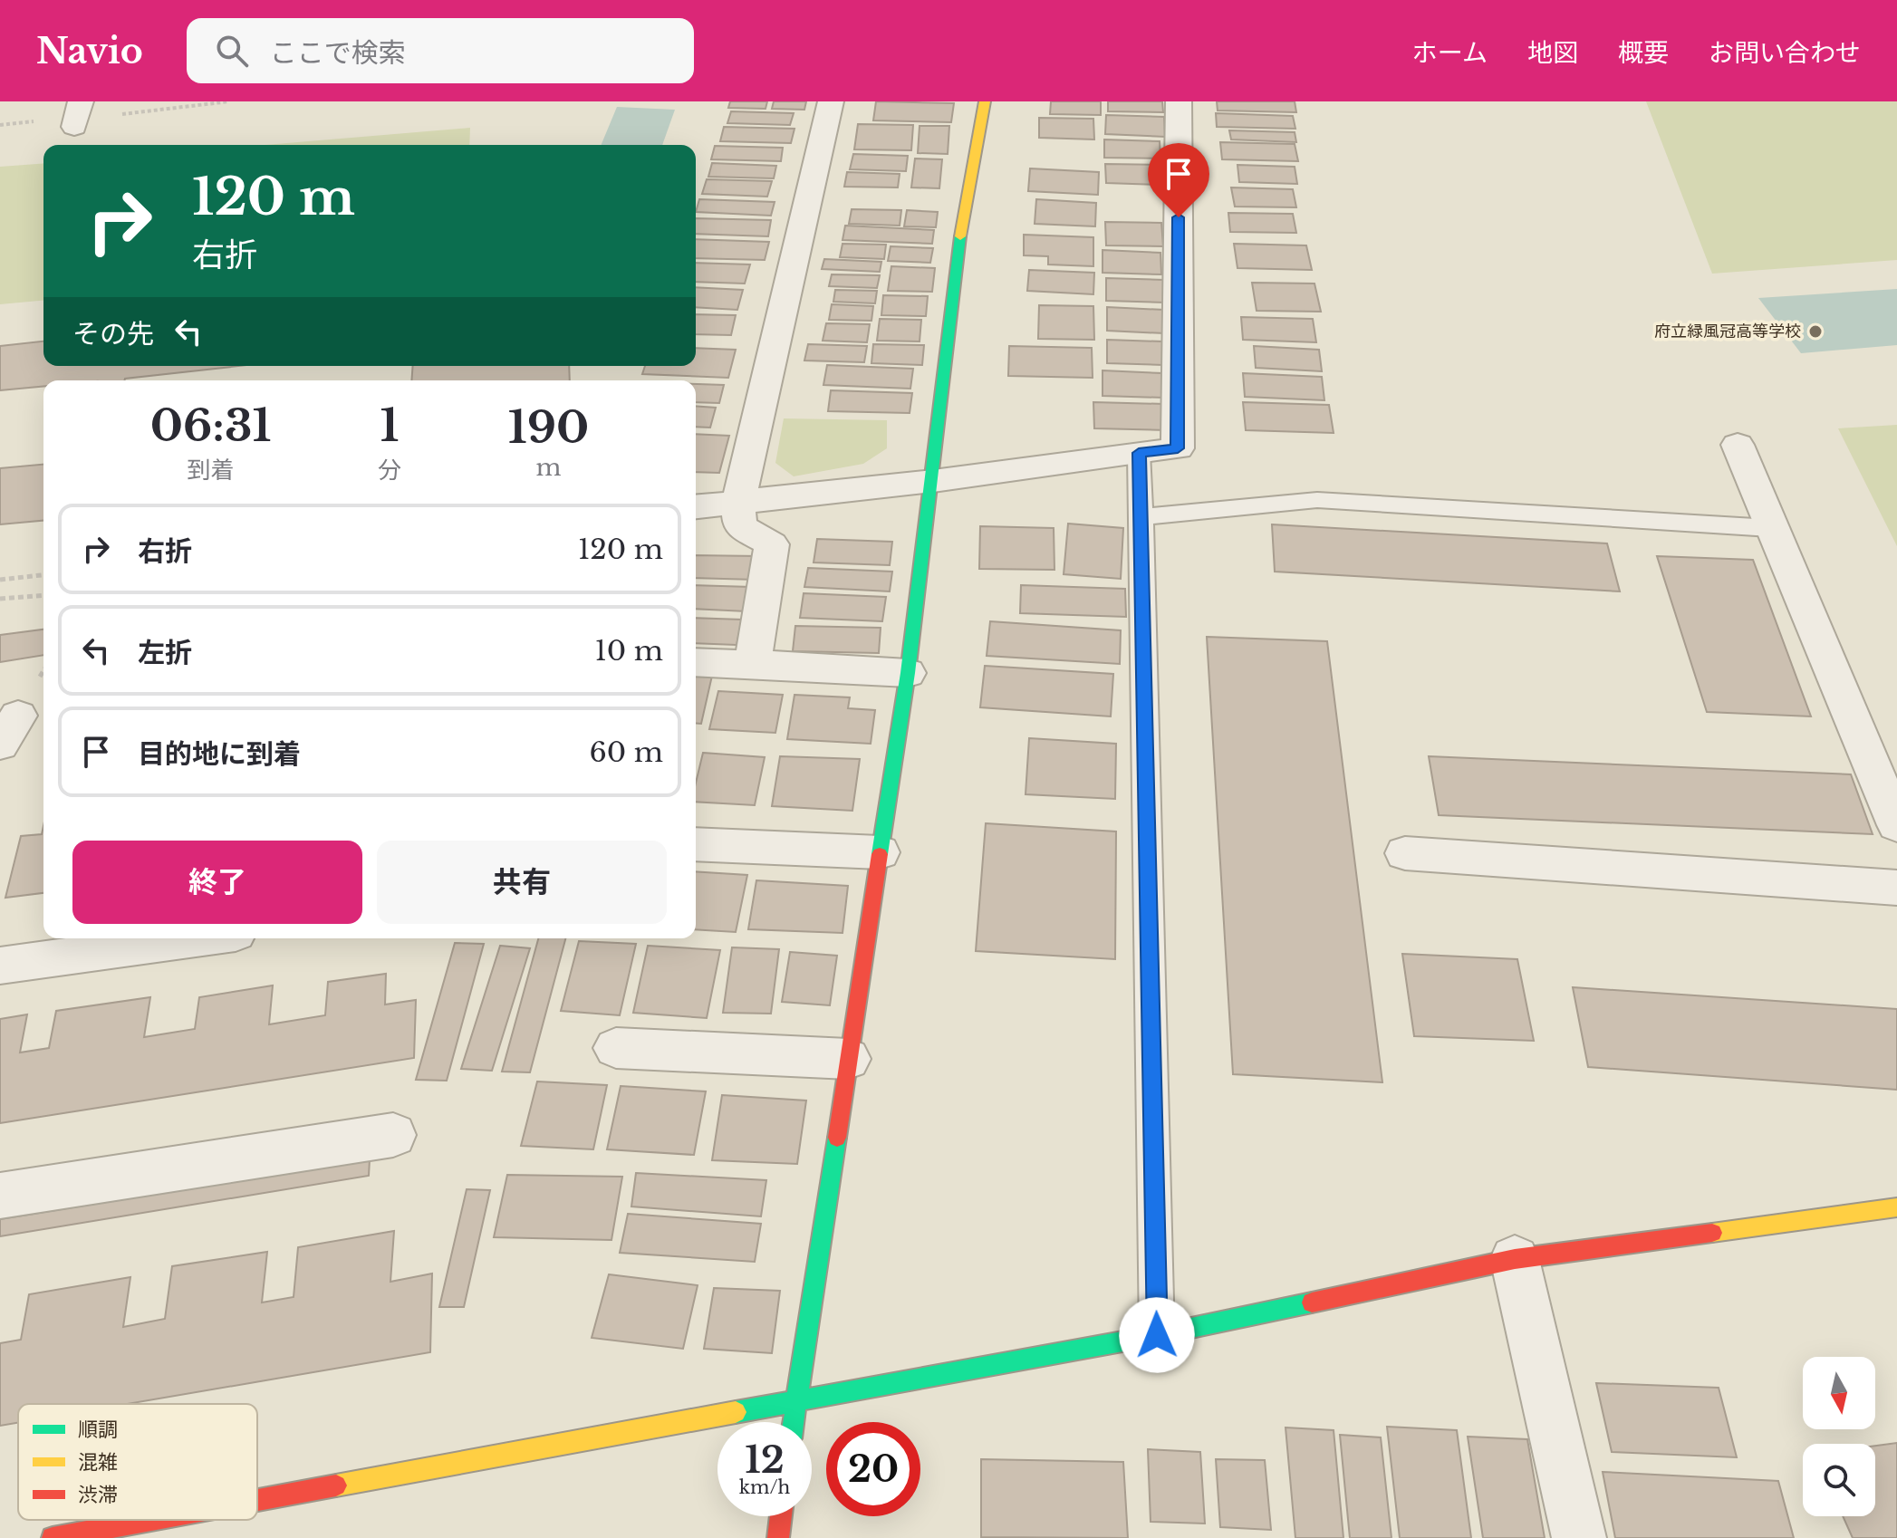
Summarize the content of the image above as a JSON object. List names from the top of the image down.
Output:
{
  "places": ["府立緑風冠高等学校"],
  "legend": ["順調", "混雑", "渋滞"],
  "north": "bottom",
  "page": {
    "header": "Navio",
    "search": "ここで検索",
    "nav": [
      "ホーム",
      "地図",
      "概要",
      "お問い合わせ"
    ],
    "turn": ["120 m", "右折"],
    "then": "その先",
    "eta": [
      "06:31",
      "到着",
      "1",
      "分",
      "190",
      "m"
    ],
    "list": [
      {
        "name": "右折",
        "value": "120 m"
      },
      {
        "name": "左折",
        "value": "10 m"
      },
      {
        "name": "目的地に到着",
        "value": "60 m"
      }
    ],
    "buttons": ["終了", "共有"],
    "speed": "12 km/h",
    "limit": "20"
  }
}
